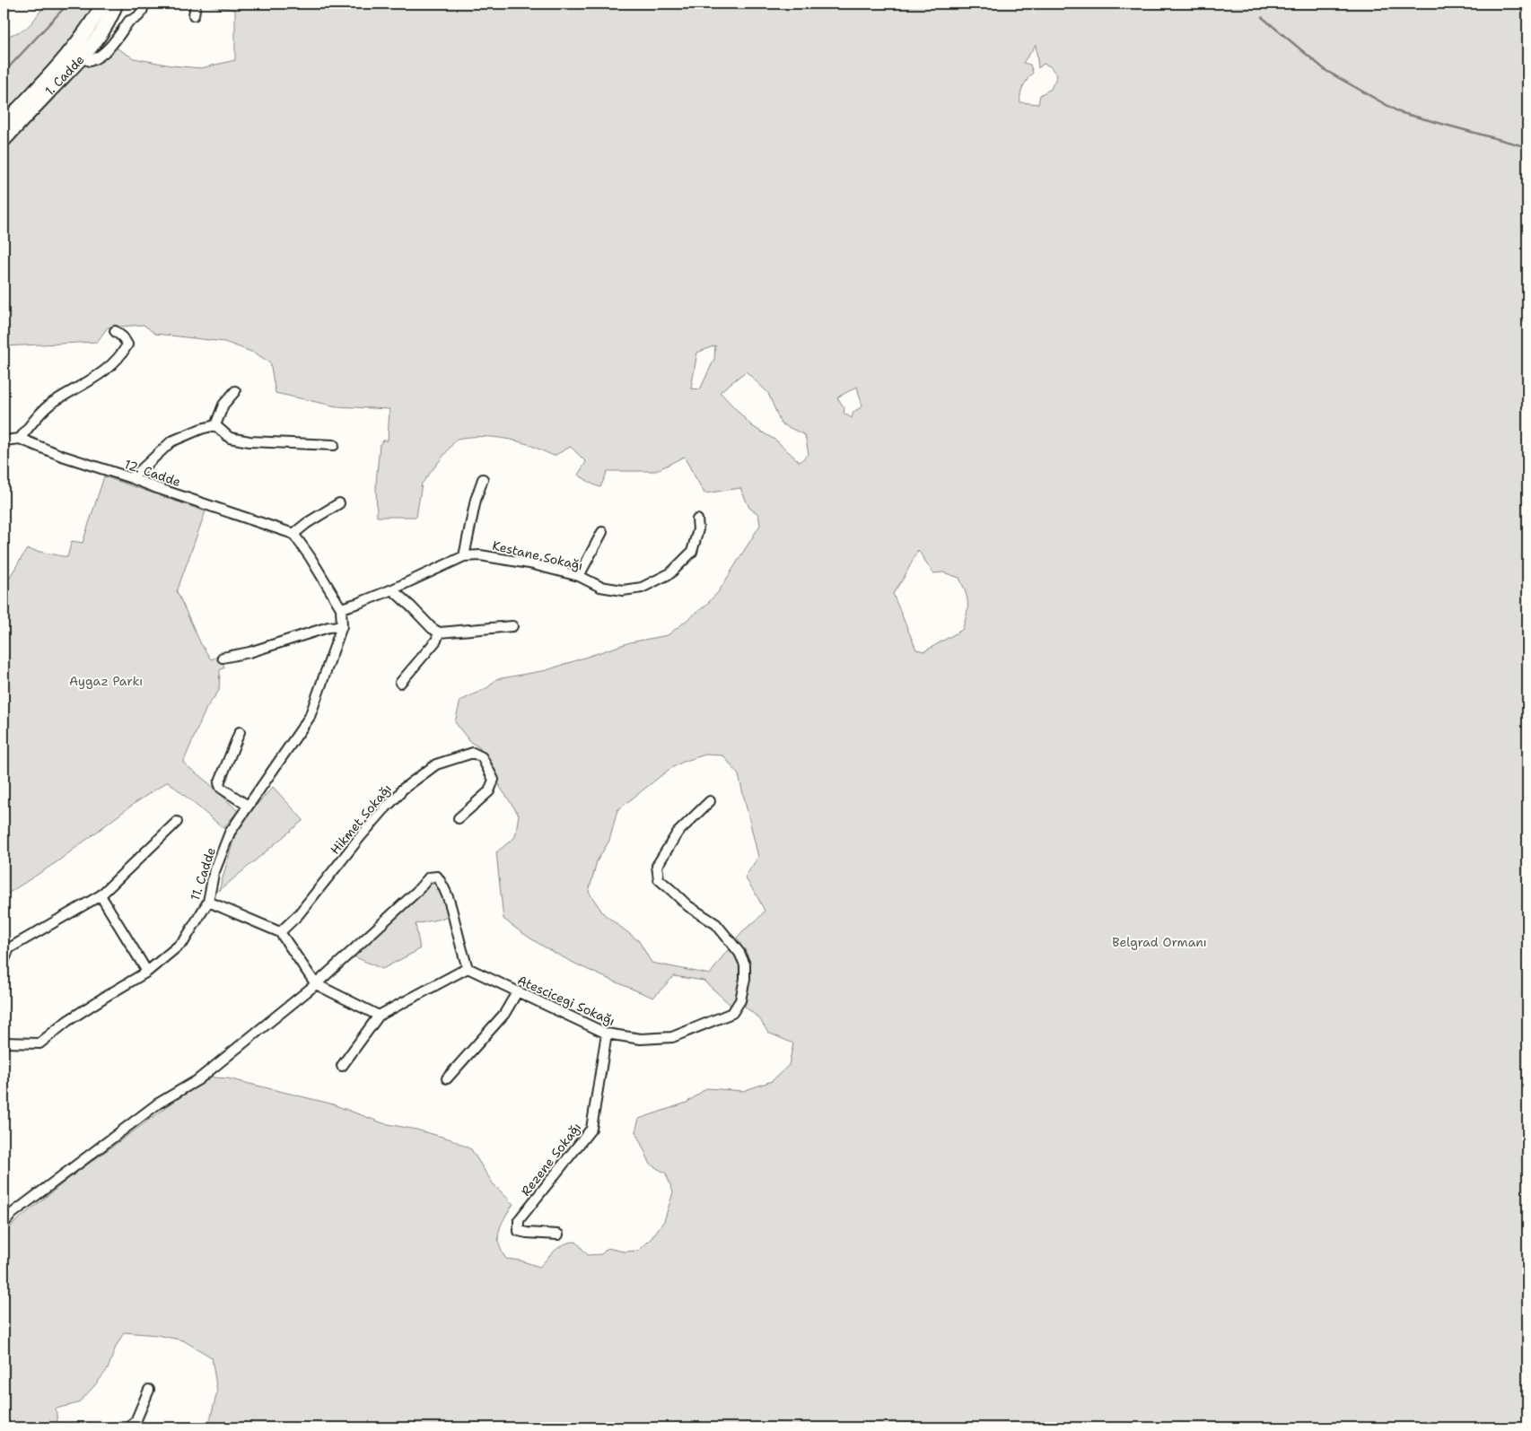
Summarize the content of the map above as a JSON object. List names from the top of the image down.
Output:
{
  "streets": {
    "main road": ["1. Cadde"],
    "street": [
      "12. Cadde",
      "Kestane Sokağı",
      "Hikmet Sokağı",
      "11. Cadde",
      "Atescicegi Sokağı",
      "Rezene Sokağı"
    ]
  },
  "crossings": [
    ["Atescicegi Sokağı", "Rezene Sokağı"]
  ],
  "parks": ["Aygaz Parkı", "Belgrad Ormanı"]
}
